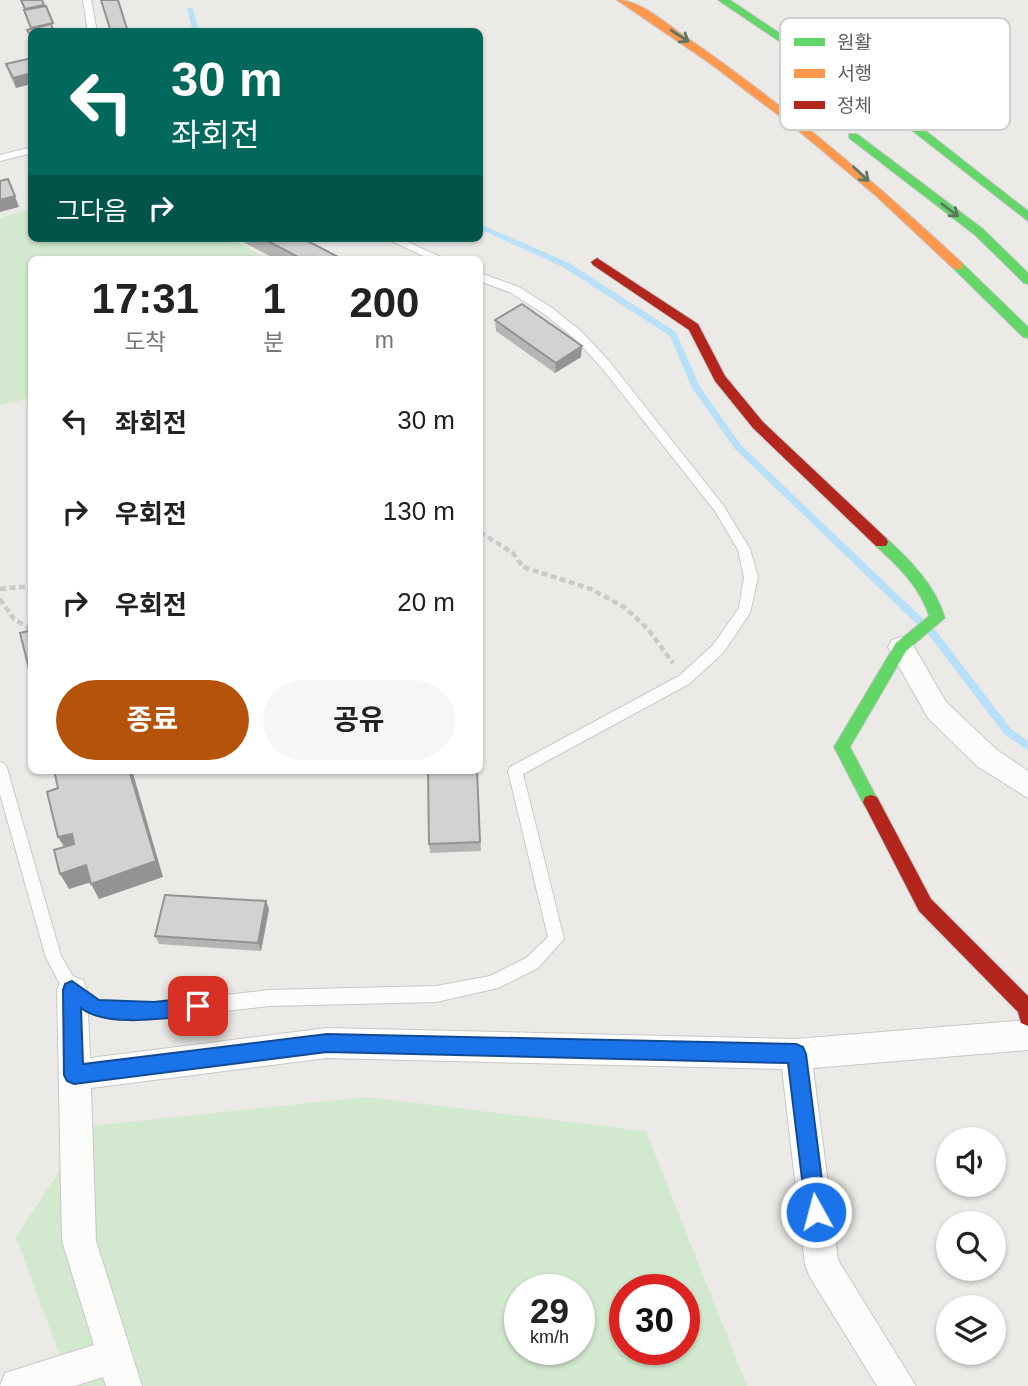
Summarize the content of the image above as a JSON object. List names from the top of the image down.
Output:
{
  "legend": ["원활", "서행", "정체"],
  "page": {
    "turn": ["30 m", "좌회전"],
    "then": "그다음",
    "eta": [
      "17:31",
      "도착",
      "1",
      "분",
      "200",
      "m"
    ],
    "list": [
      {
        "name": "좌회전",
        "value": "30 m"
      },
      {
        "name": "우회전",
        "value": "130 m"
      },
      {
        "name": "우회전",
        "value": "20 m"
      }
    ],
    "buttons": ["종료", "공유"],
    "speed": "29 km/h",
    "limit": "30"
  }
}
